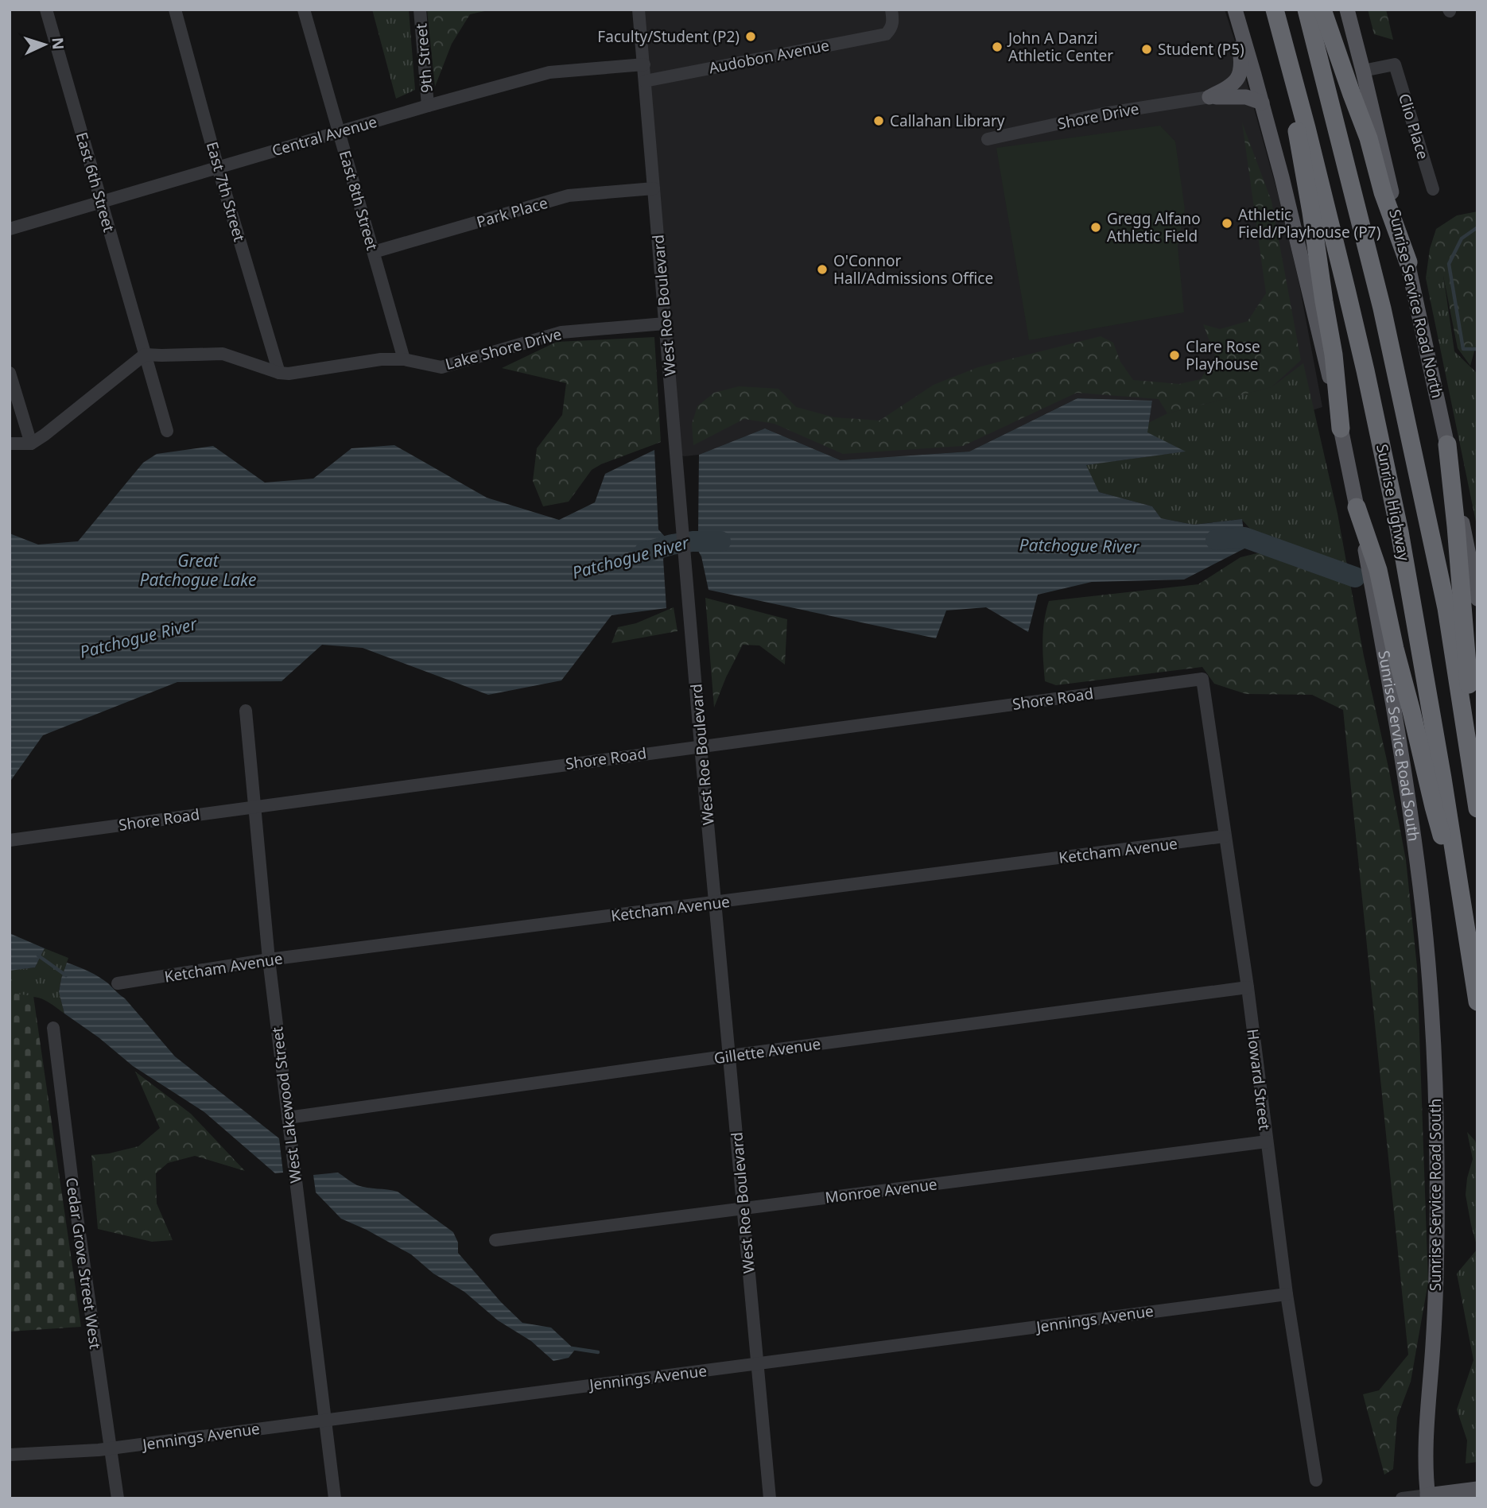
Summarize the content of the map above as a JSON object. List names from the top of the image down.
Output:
{
  "streets": {
    "highway": ["Sunrise Highway"],
    "main road": ["Sunrise Service Road North", "Sunrise Service Road South"],
    "street": [
      "Audobon Avenue",
      "9th Street",
      "Shore Drive",
      "Clio Place",
      "Central Avenue",
      "East 6th Street",
      "East 7th Street",
      "East 8th Street",
      "Park Place",
      "West Roe Boulevard",
      "Lake Shore Drive",
      "Shore Road",
      "Ketcham Avenue",
      "Gillette Avenue",
      "Howard Street",
      "West Lakewood Street",
      "Monroe Avenue",
      "Cedar Grove Street West",
      "Jennings Avenue"
    ]
  },
  "crossings": [
    ["Audobon Avenue", "West Roe Boulevard"],
    ["9th Street", "Central Avenue"],
    ["Clio Place", "Sunrise Service Road North"],
    ["Central Avenue", "East 6th Street"],
    ["Central Avenue", "East 7th Street"],
    ["Central Avenue", "East 8th Street"],
    ["Central Avenue", "West Roe Boulevard"],
    ["East 6th Street", "Lake Shore Drive"],
    ["East 7th Street", "Lake Shore Drive"],
    ["East 8th Street", "Park Place"],
    ["East 8th Street", "Lake Shore Drive"],
    ["Park Place", "West Roe Boulevard"],
    ["West Roe Boulevard", "Lake Shore Drive"],
    ["West Roe Boulevard", "Shore Road"],
    ["West Roe Boulevard", "Ketcham Avenue"],
    ["West Roe Boulevard", "Gillette Avenue"],
    ["West Roe Boulevard", "Monroe Avenue"],
    ["West Roe Boulevard", "Jennings Avenue"],
    ["Shore Road", "Howard Street"],
    ["Shore Road", "West Lakewood Street"],
    ["Ketcham Avenue", "Howard Street"],
    ["Ketcham Avenue", "West Lakewood Street"],
    ["Gillette Avenue", "Howard Street"],
    ["Gillette Avenue", "West Lakewood Street"],
    ["Howard Street", "Monroe Avenue"],
    ["Howard Street", "Jennings Avenue"],
    ["West Lakewood Street", "Jennings Avenue"],
    ["Cedar Grove Street West", "Jennings Avenue"]
  ],
  "water": ["Patchogue River", "Great Patchogue Lake"],
  "places": [
    "Faculty/Student (P2)",
    "John A Danzi Athletic Center",
    "Student (P5)",
    "Callahan Library",
    "Athletic Field/Playhouse (P7)",
    "Gregg Alfano Athletic Field",
    "O'Connor Hall/Admissions Office",
    "Clare Rose Playhouse"
  ],
  "north": "right"
}
